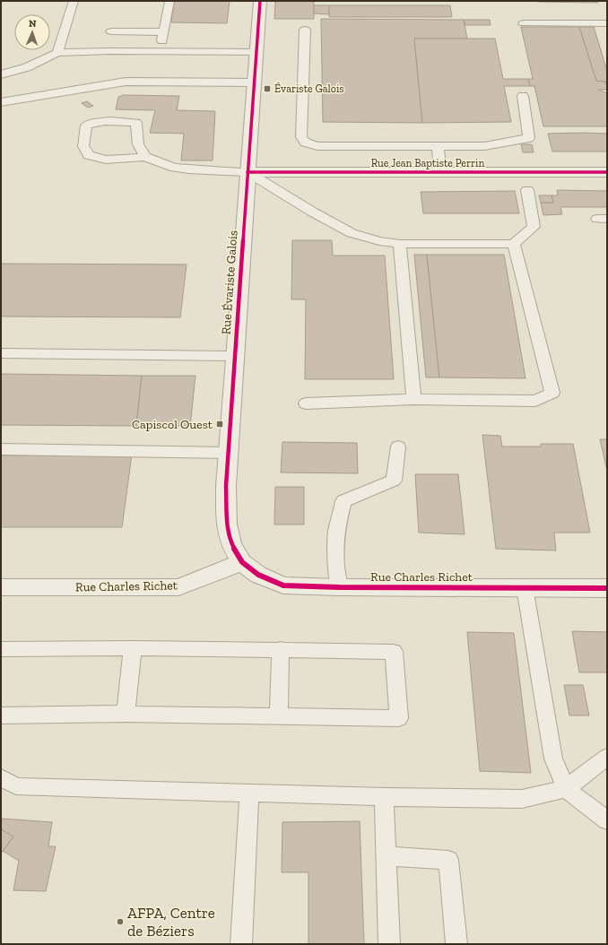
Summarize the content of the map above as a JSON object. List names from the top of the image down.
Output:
{
  "streets": {
    "street": ["Rue Jean Baptiste Perrin", "Rue Évariste Galois", "Rue Charles Richet"]
  },
  "crossings": [
    ["Rue Jean Baptiste Perrin", "Rue Évariste Galois"],
    ["Rue Évariste Galois", "Rue Charles Richet"]
  ],
  "places": {
    "transit": ["Évariste Galois", "Capiscol Ouest"],
    "other": ["AFPA, Centre de Béziers"]
  },
  "north": "top"
}
